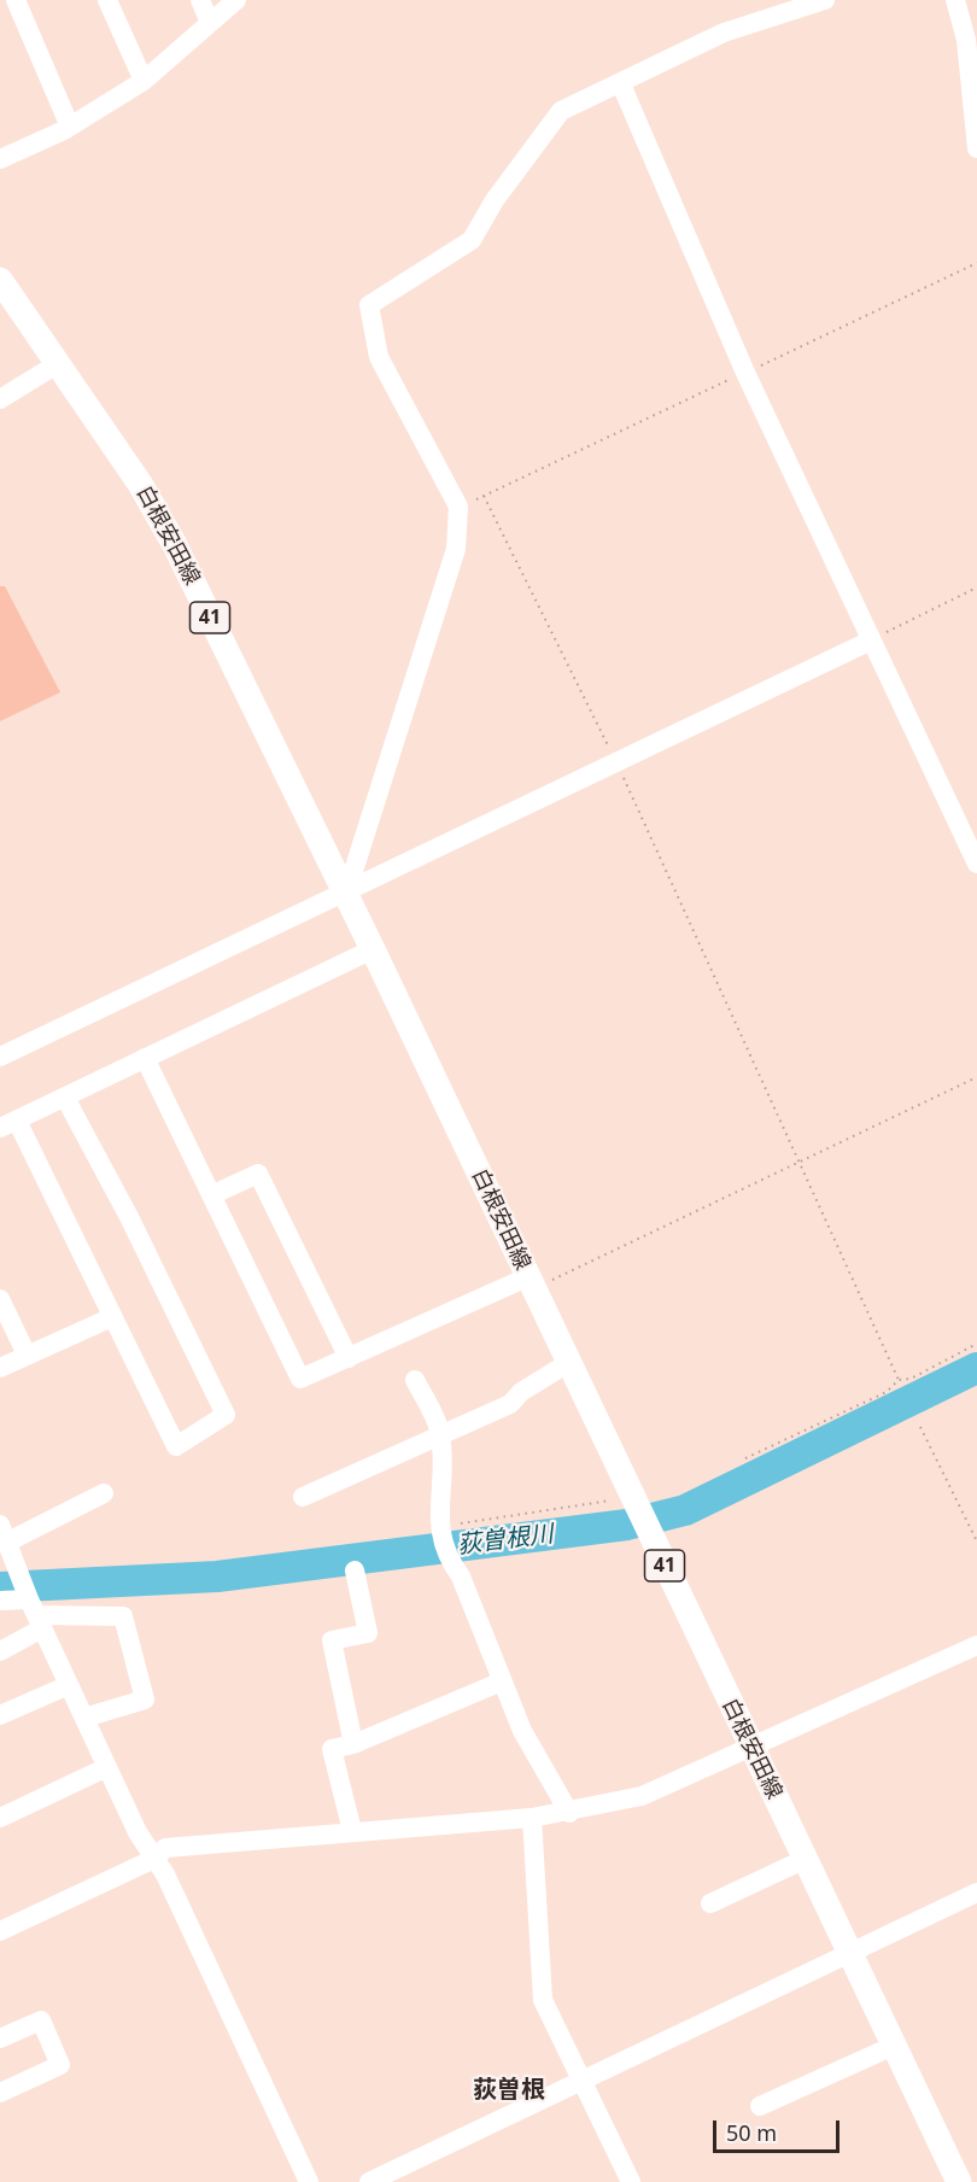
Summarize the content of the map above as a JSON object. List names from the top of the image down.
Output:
{
  "streets": {
    "main road": ["白根安田線", "41"]
  },
  "districts": ["荻曽根"],
  "water": ["荻曽根川"],
  "scale_bar": "50 m"
}
